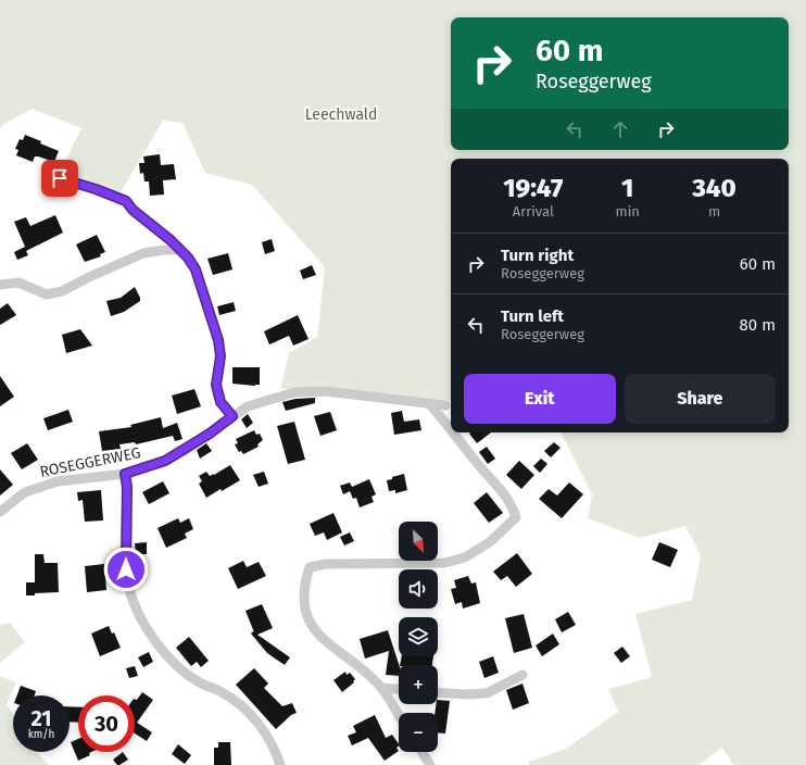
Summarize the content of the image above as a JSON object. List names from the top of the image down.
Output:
{
  "streets": {
    "street": ["ROSEGGERWEG"]
  },
  "parks": ["Leechwald"],
  "north": "bottom right",
  "page": {
    "turn": ["60 m", "Roseggerweg"],
    "eta": [
      "19:47",
      "Arrival",
      "1",
      "min",
      "340",
      "m"
    ],
    "list": [
      {
        "name": "Turn right",
        "note": "Roseggerweg",
        "value": "60 m"
      },
      {
        "name": "Turn left",
        "note": "Roseggerweg",
        "value": "80 m"
      }
    ],
    "buttons": ["Exit", "Share"],
    "map_buttons": ["+", "−"],
    "speed": "21 km/h",
    "limit": "30"
  }
}
